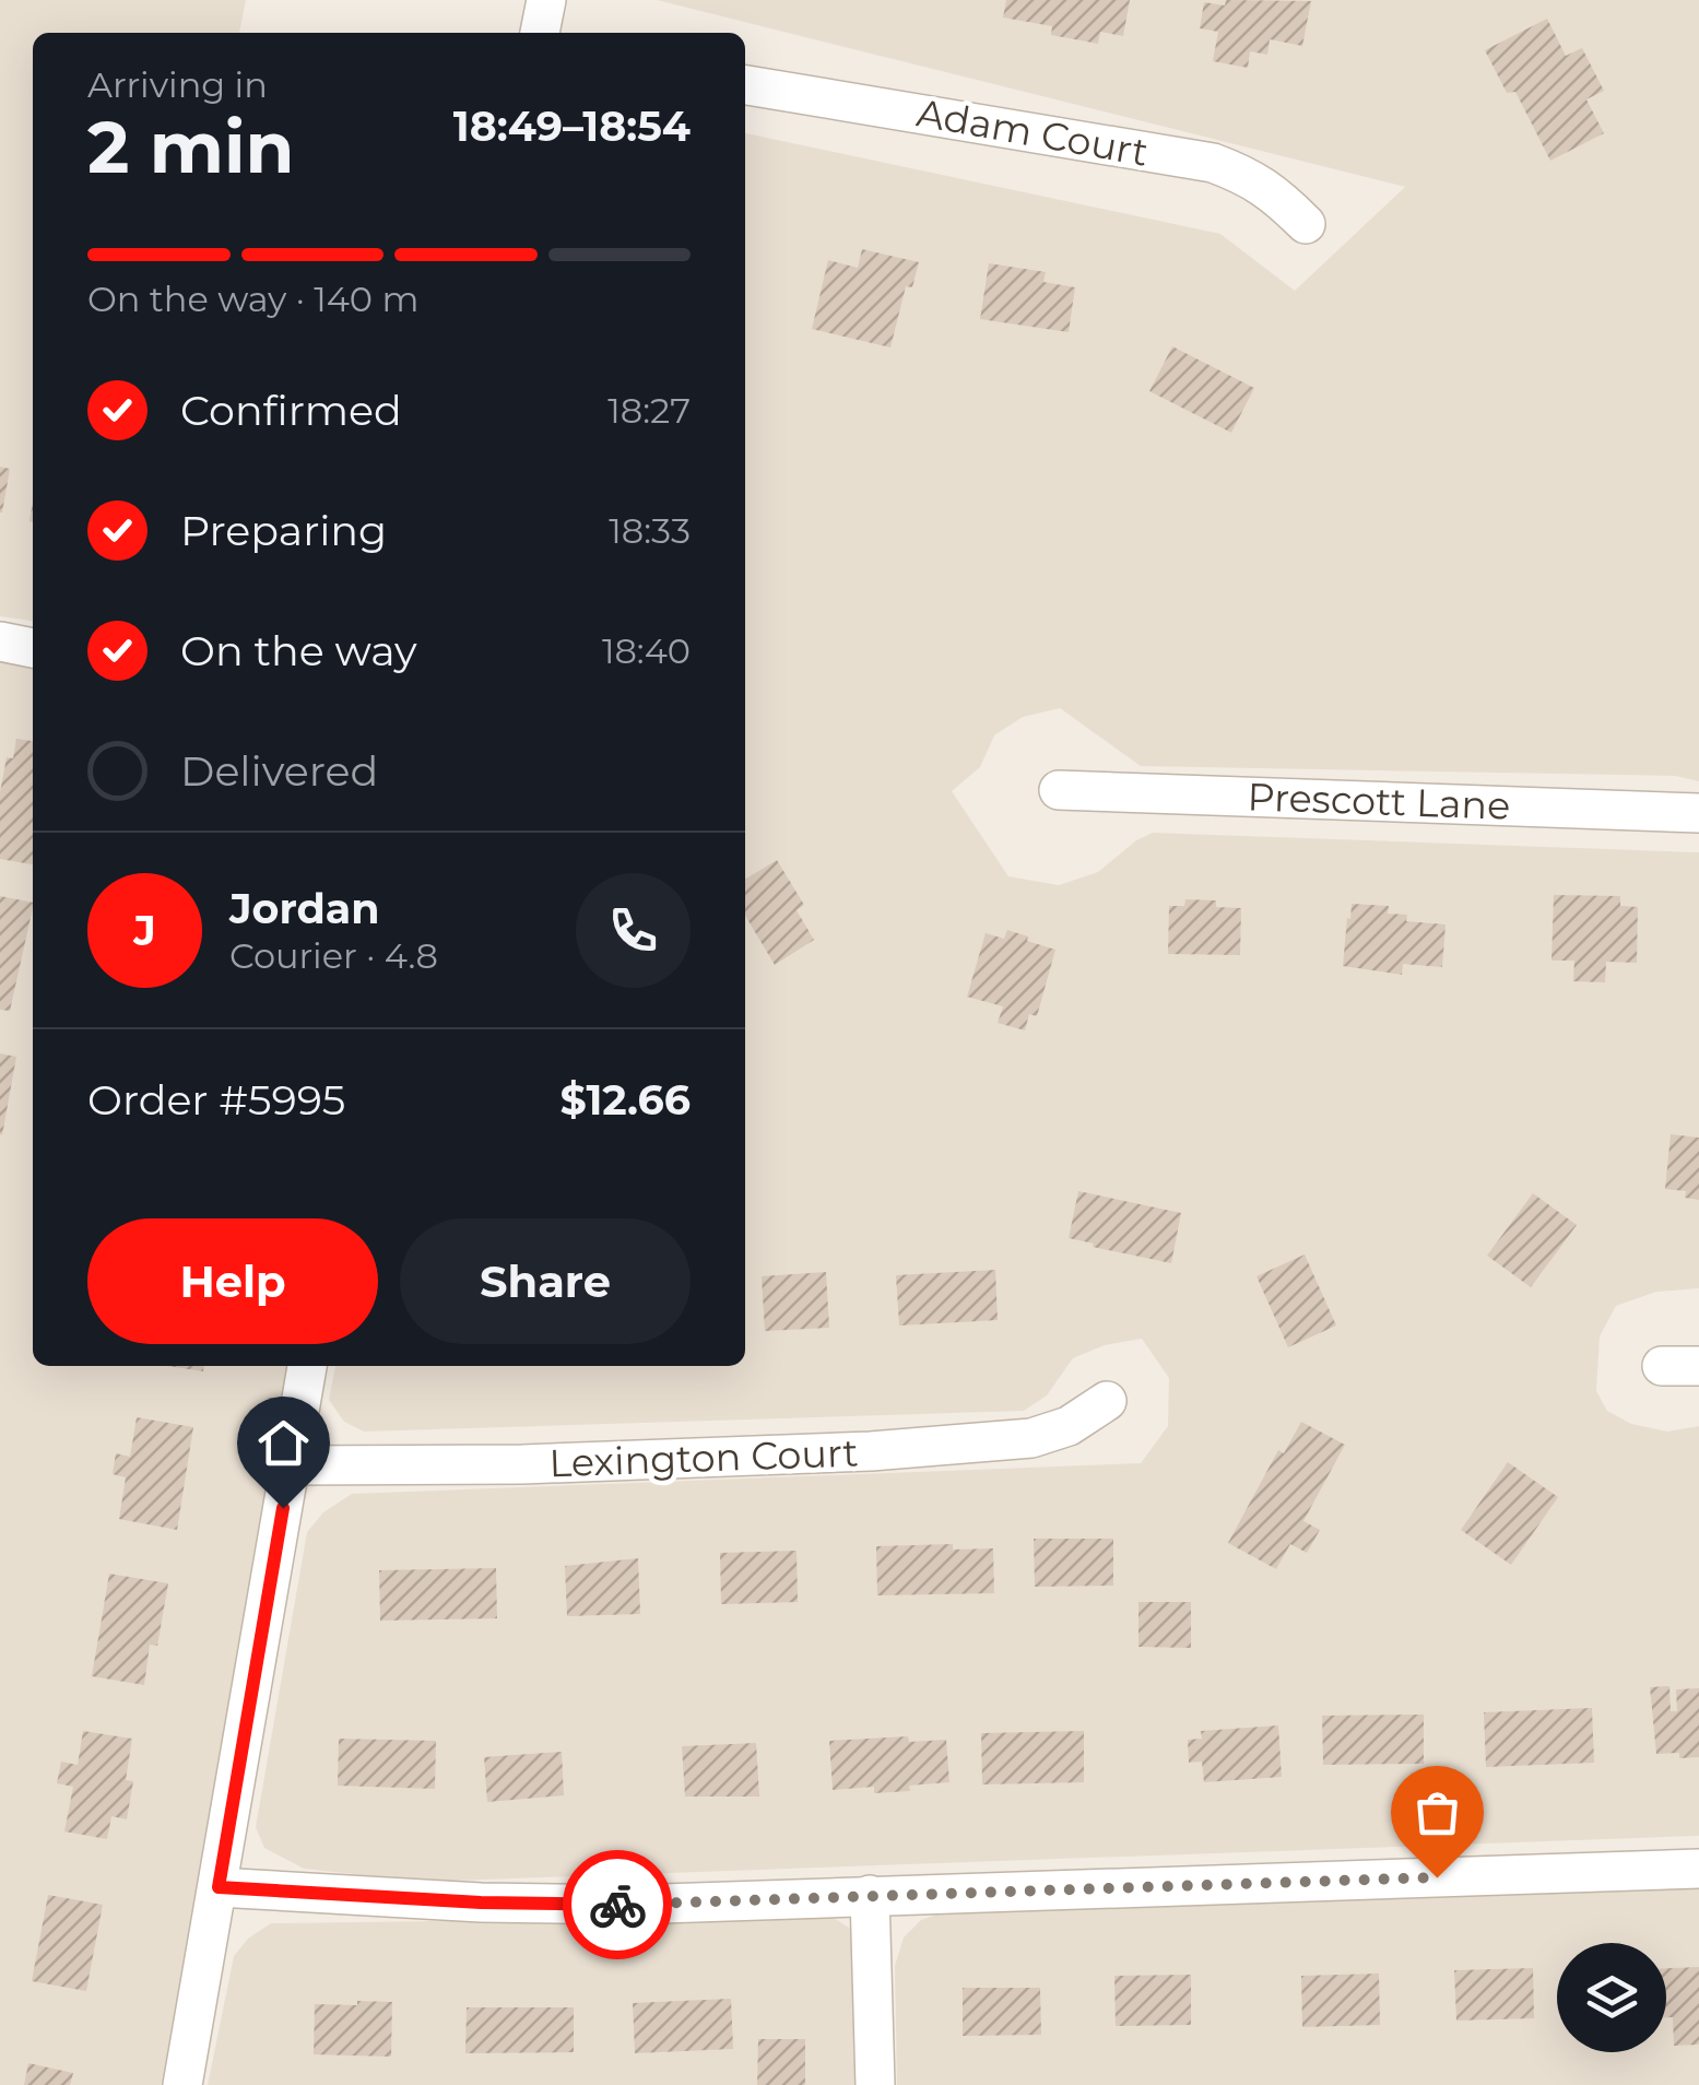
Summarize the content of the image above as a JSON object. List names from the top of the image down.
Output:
{
  "streets": {
    "street": ["Adam Court", "Prescott Lane", "Lexington Court"]
  },
  "page": {
    "heading": ["2 min", "Arriving in", "18:49–18:54"],
    "panel": [
      "Jordan",
      "Courier · 4.8",
      "Order #5995",
      "$12.66"
    ],
    "bar": "On the way · 140 m",
    "list": [
      ["Confirmed", "18:27"],
      ["Preparing", "18:33"],
      ["On the way", "18:40"],
      "Delivered"
    ],
    "round": "J",
    "buttons": ["Help", "Share"]
  }
}
